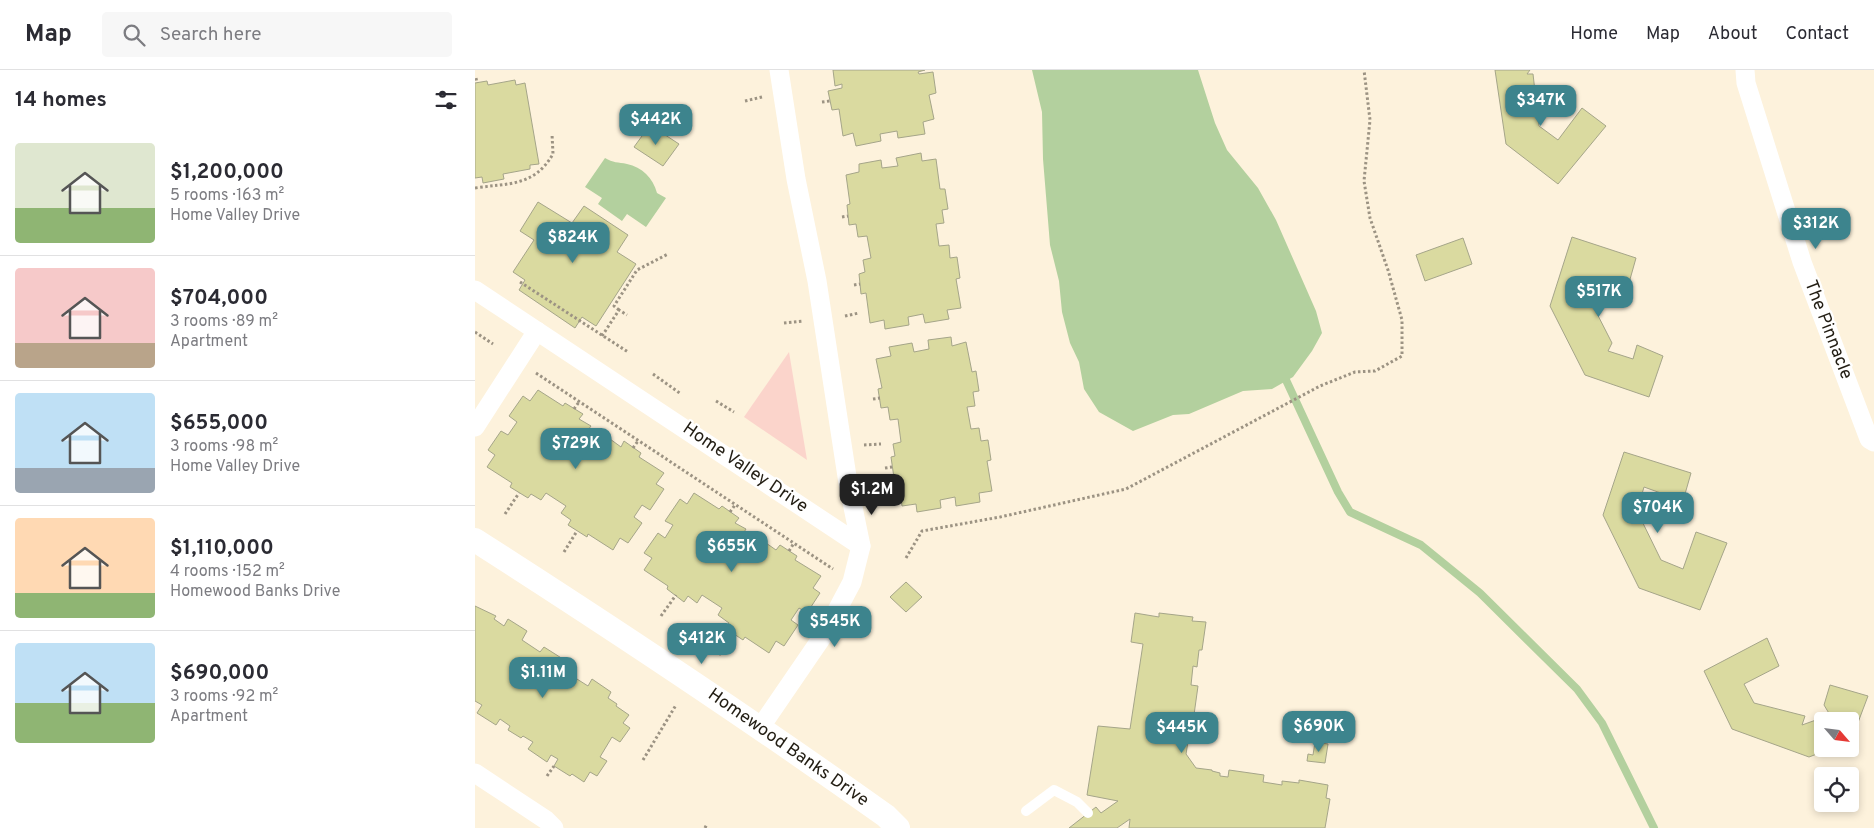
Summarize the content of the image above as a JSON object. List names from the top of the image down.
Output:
{
  "streets": {
    "street": ["The Pinnacle", "Home Valley Drive", "Homewood Banks Drive"]
  },
  "north": "bottom right",
  "page": {
    "header": "Map",
    "search": "Search here",
    "nav": [
      "Home",
      "Map",
      "About",
      "Contact"
    ],
    "heading": "14 homes",
    "price": [
      "$347K",
      "$442K",
      "$312K",
      "$824K",
      "$517K",
      "$729K",
      "$1.2M",
      "$704K",
      "$655K",
      "$545K",
      "$412K",
      "$1.11M",
      "$690K",
      "$445K"
    ],
    "list": [
      {
        "name": "$1,200,000",
        "note": "5 rooms · 163 m² · Home Valley Drive"
      },
      {
        "name": "$704,000",
        "note": "3 rooms · 89 m² · Apartment"
      },
      {
        "name": "$655,000",
        "note": "3 rooms · 98 m² · Home Valley Drive"
      },
      {
        "name": "$1,110,000",
        "note": "4 rooms · 152 m² · Homewood Banks Drive"
      },
      {
        "name": "$690,000",
        "note": "3 rooms · 92 m² · Apartment"
      }
    ]
  }
}
